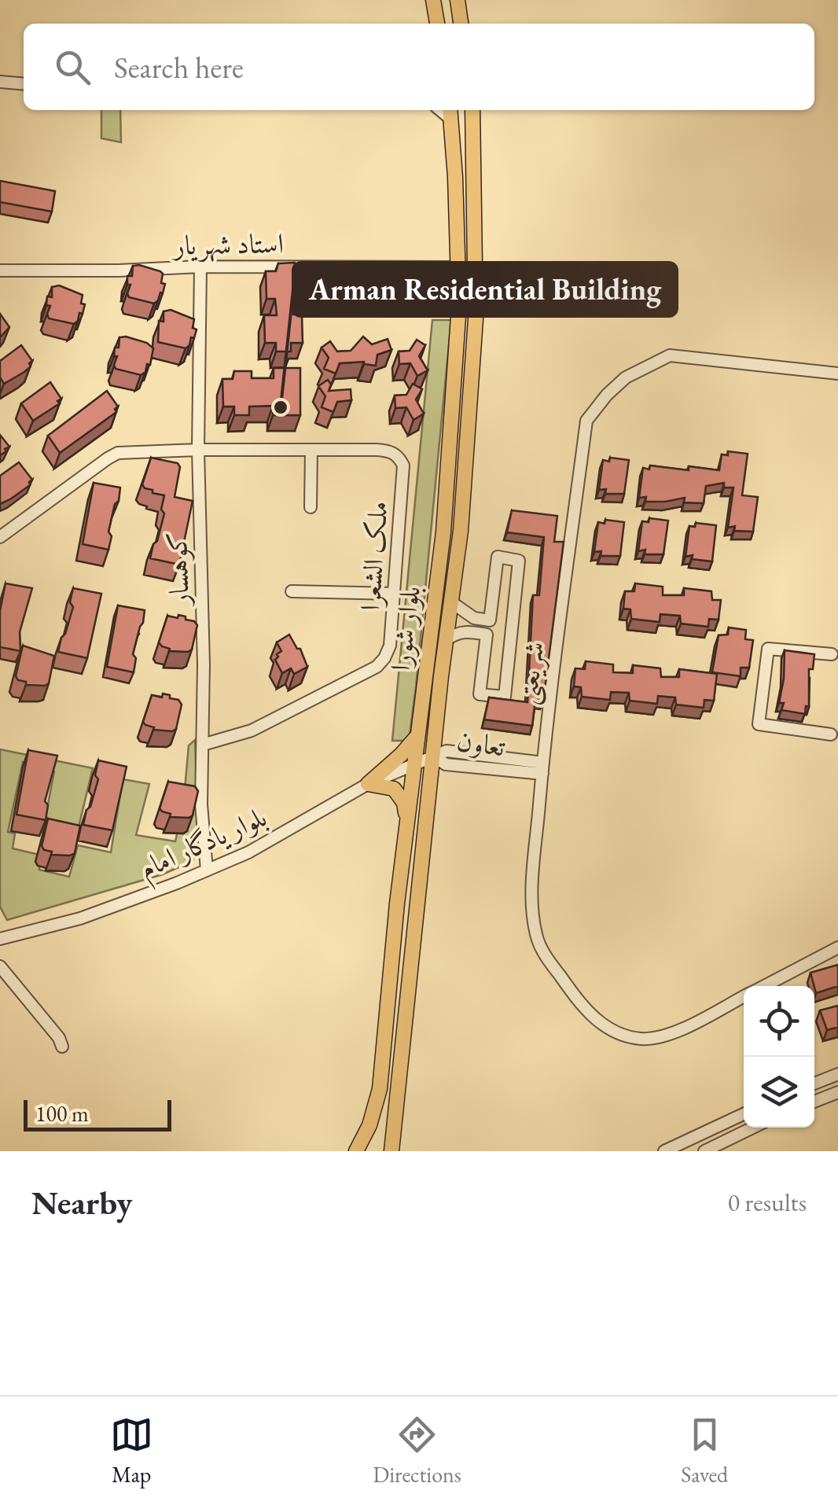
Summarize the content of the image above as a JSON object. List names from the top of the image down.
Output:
{
  "streets": {
    "main road": ["بلوار شورا"],
    "street": [
      "استاد شهریار",
      "ملک الشعرا",
      "کوهسار",
      "شریعتی",
      "تعاون",
      "بلوار یادگار امام"
    ]
  },
  "crossings": [
    ["استاد شهریار", "کوهسار"],
    ["استاد شهریار", "بلوار شورا"],
    ["ملک الشعرا", "کوهسار"],
    ["کوهسار", "بلوار یادگار امام"],
    ["بلوار شورا", "تعاون"],
    ["بلوار شورا", "بلوار یادگار امام"],
    ["شریعتی", "تعاون"],
    ["تعاون", "بلوار یادگار امام"]
  ],
  "places": ["Arman Residential Building"],
  "scale_bar": "100 m",
  "page": {
    "search": "Search here",
    "scale": "100 m",
    "heading": ["Nearby", "0 results"],
    "nav": ["Map", "Directions", "Saved"]
  }
}
